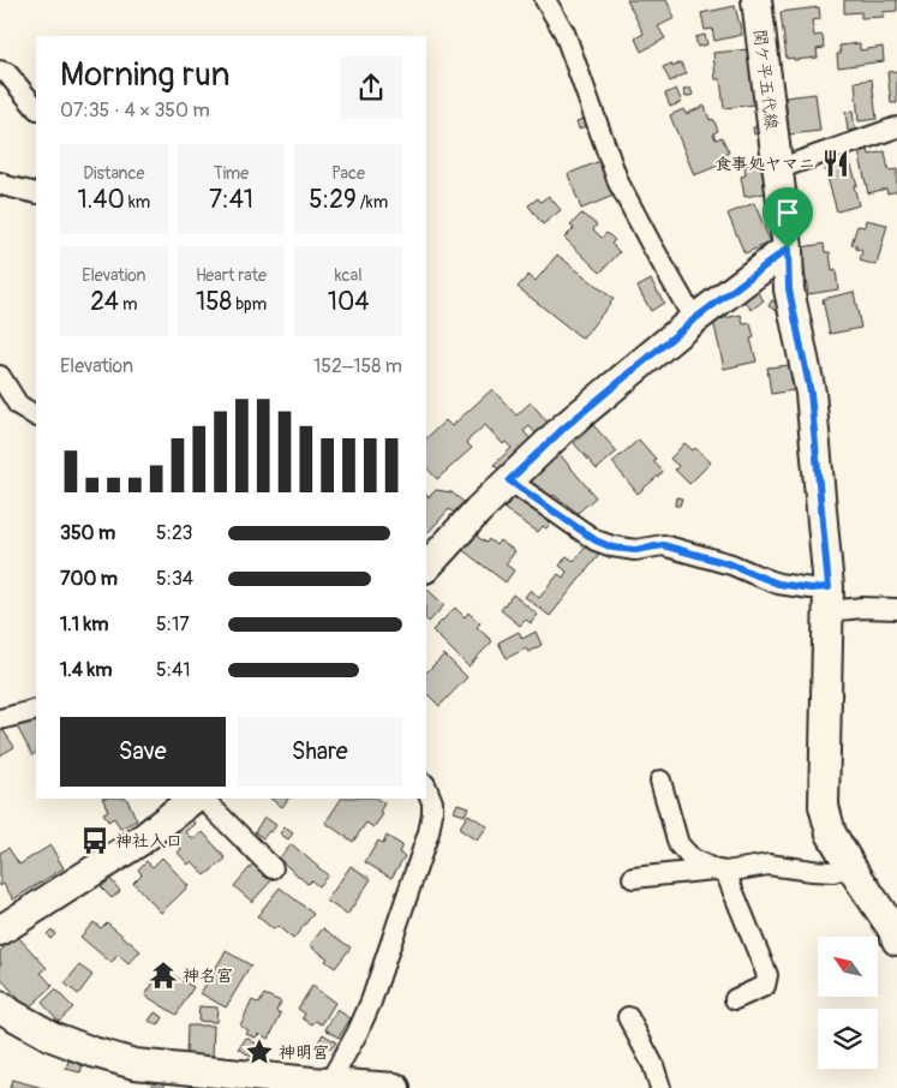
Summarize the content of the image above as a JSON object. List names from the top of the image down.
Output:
{
  "streets": {
    "street": ["関ケ平五代線"]
  },
  "places": {
    "restaurant": ["食事処ヤマニ"],
    "bus stop": ["神社入口"],
    "temple": ["神名宮"],
    "place": ["神明宮"]
  },
  "north": "top left",
  "page": {
    "heading": ["Morning run", "07:35 · 4 × 350 m"],
    "stats": [
      ["Distance", "1.40 km"],
      ["Time", "7:41"],
      ["Pace", "5:29 /km"],
      ["Elevation", "24 m"],
      ["Heart rate", "158 bpm"],
      ["kcal", "104"]
    ],
    "chart": ["Elevation", "152–158 m"],
    "list": [
      {
        "name": "350 m",
        "note": "5:23"
      },
      {
        "name": "700 m",
        "note": "5:34"
      },
      {
        "name": "1.1 km",
        "note": "5:17"
      },
      {
        "name": "1.4 km",
        "note": "5:41"
      }
    ],
    "buttons": ["Save", "Share"]
  }
}
